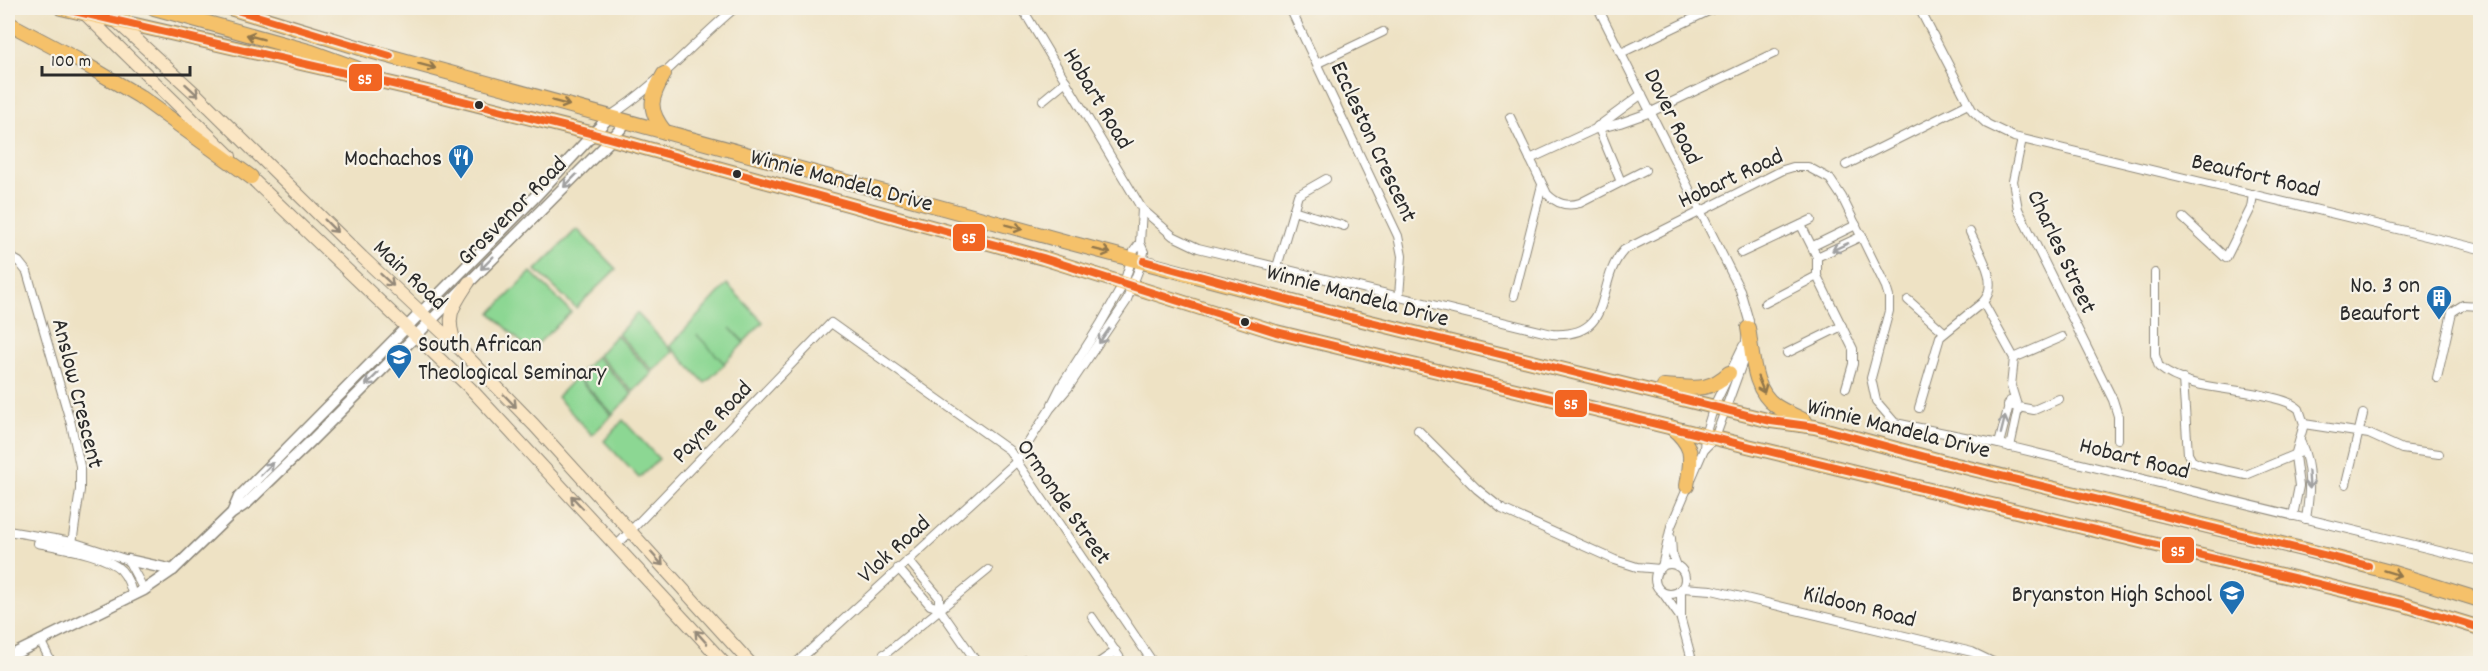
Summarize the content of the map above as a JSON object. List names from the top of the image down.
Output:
{
  "streets": {
    "main road": ["Winnie Mandela Drive", "Main Road"],
    "street": [
      "Hobart Road",
      "Dover Road",
      "Eccleston Crescent",
      "Beaufort Road",
      "Grosvenor Road",
      "Charles Street",
      "Anslow Crescent",
      "Payne Road",
      "Ormonde Street",
      "Vlok Road",
      "Kildoon Road"
    ]
  },
  "crossings": [
    ["Hobart Road", "Dover Road"],
    ["Hobart Road", "Eccleston Crescent"],
    ["Dover Road", "Winnie Mandela Drive"],
    ["Beaufort Road", "Charles Street"],
    ["Winnie Mandela Drive", "Grosvenor Road"],
    ["Winnie Mandela Drive", "Main Road"],
    ["Winnie Mandela Drive", "Ormonde Street"],
    ["Grosvenor Road", "Main Road"],
    ["Main Road", "Payne Road"],
    ["Payne Road", "Ormonde Street"],
    ["Ormonde Street", "Vlok Road"]
  ],
  "places": {
    "restaurant": ["Mochachos"],
    "building": ["No. 3 on Beaufort"],
    "school or university": ["South African Theological Seminary", "Bryanston High School"]
  },
  "lines": ["transit line S5"],
  "scale_bar": "100 m"
}
